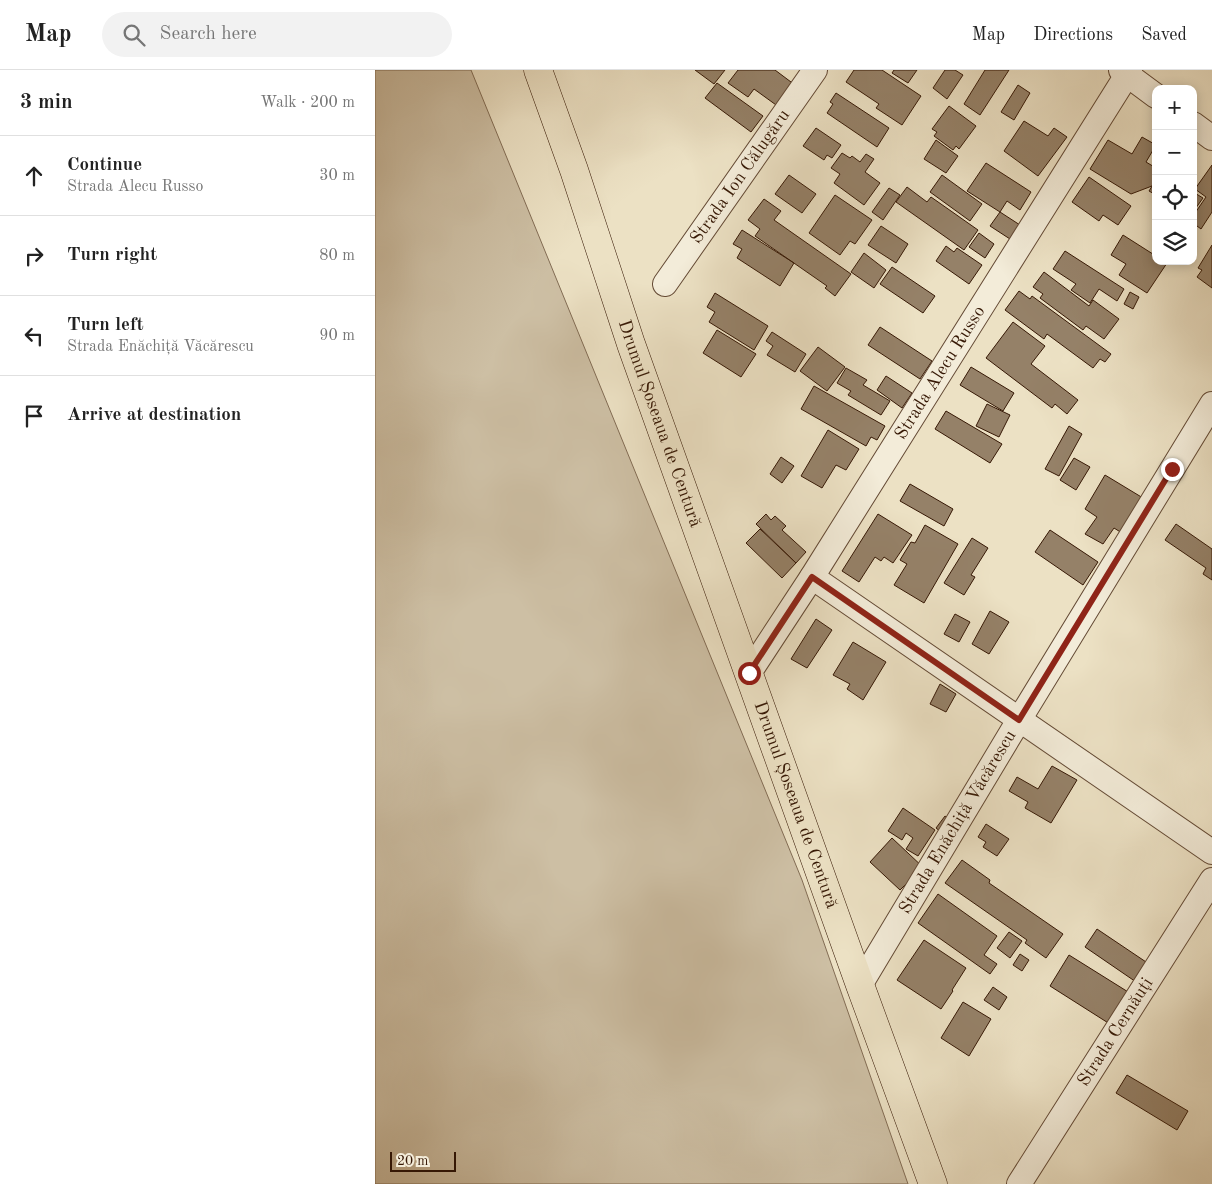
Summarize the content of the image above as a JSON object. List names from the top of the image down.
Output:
{
  "streets": {
    "highway": ["Drumul Șoseaua de Centură"],
    "street": [
      "Strada Ion Călugăru",
      "Strada Alecu Russo",
      "Strada Enăchiță Văcărescu",
      "Strada Cernăuți"
    ]
  },
  "crossings": [
    ["Strada Alecu Russo", "Drumul Șoseaua de Centură"],
    ["Drumul Șoseaua de Centură", "Strada Enăchiță Văcărescu"]
  ],
  "scale_bar": "20 m",
  "page": {
    "header": "Map",
    "search": "Search here",
    "nav": ["Map", "Directions", "Saved"],
    "heading": ["3 min", "Walk · 200 m"],
    "map_buttons": ["+", "−"],
    "list": [
      ["Continue", "Strada Alecu Russo", "30 m"],
      ["Turn right", "80 m"],
      ["Turn left", "Strada Enăchiță Văcărescu", "90 m"],
      "Arrive at destination"
    ],
    "scale": "20 m"
  }
}
